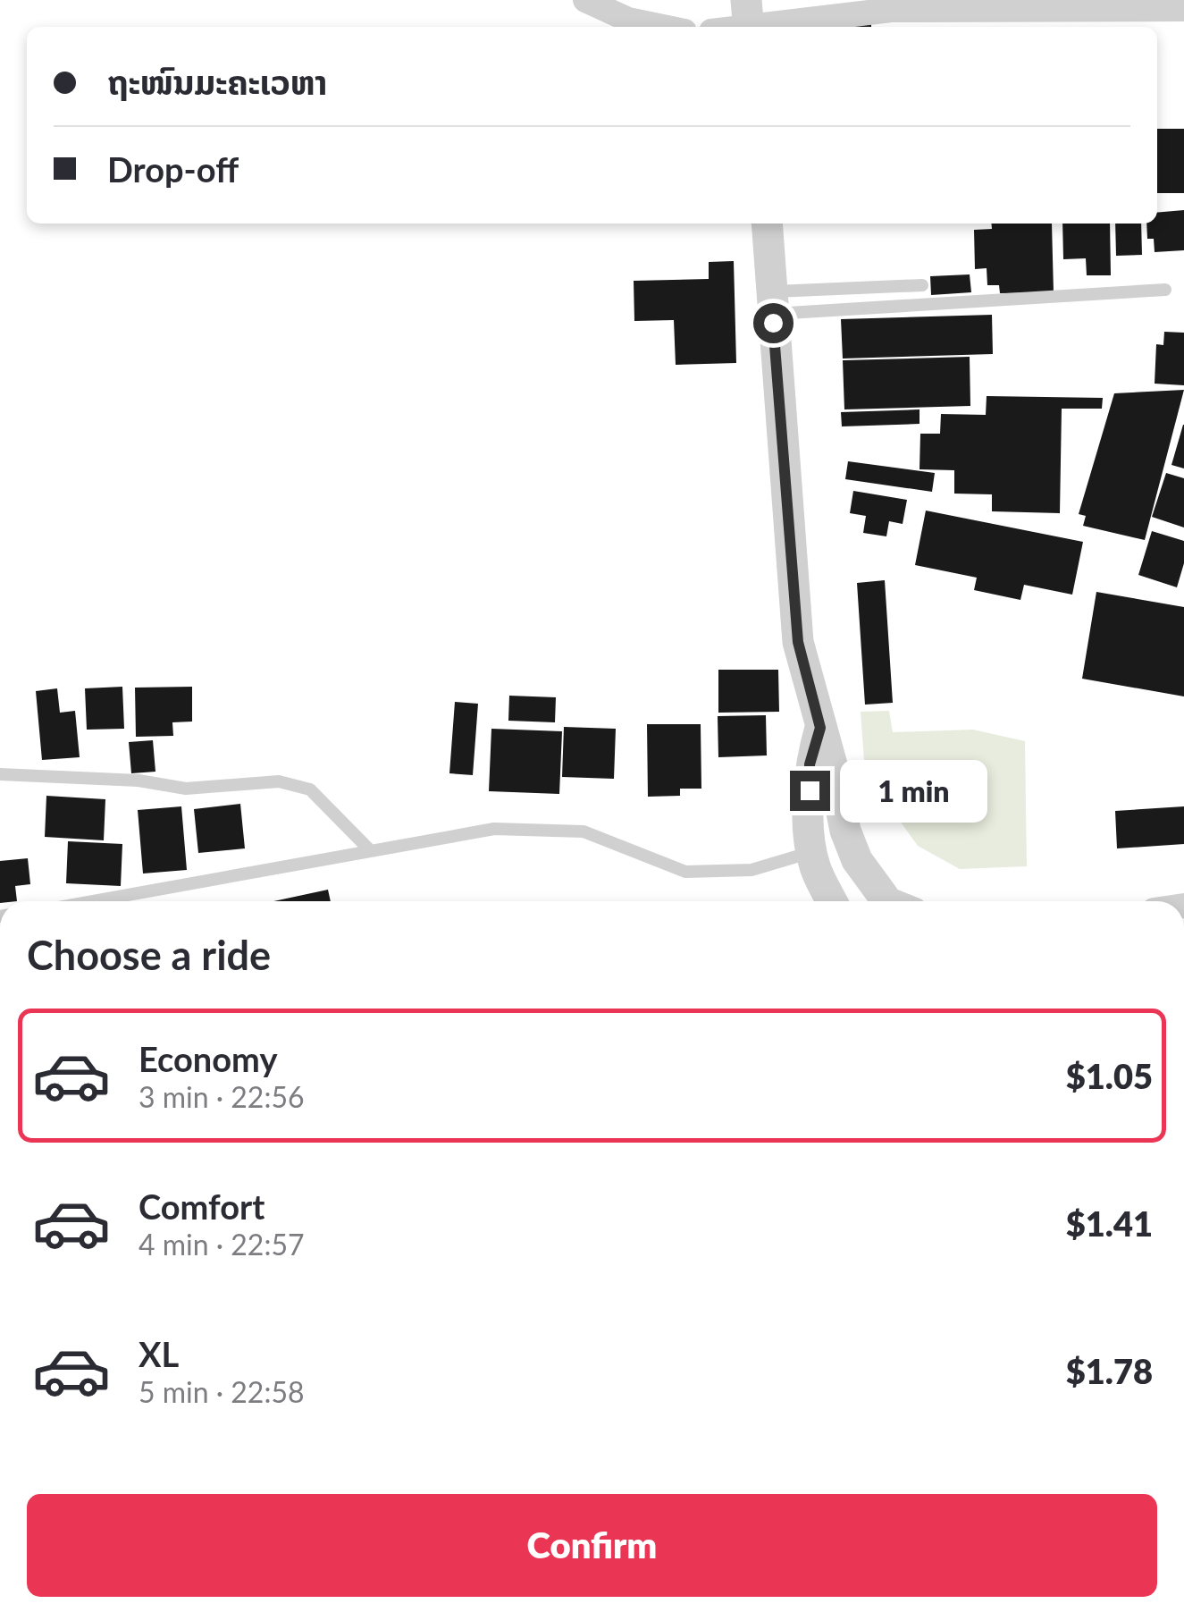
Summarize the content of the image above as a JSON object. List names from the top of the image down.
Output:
{
  "page": {
    "banner": ["ຖະໜົນມະຄະເວຫາ", "Drop-off"],
    "bubble": "1 min",
    "heading": "Choose a ride",
    "list": [
      {
        "name": "Economy",
        "note": "3 min · 22:56",
        "value": "$1.05"
      },
      {
        "name": "Comfort",
        "note": "4 min · 22:57",
        "value": "$1.41"
      },
      {
        "name": "XL",
        "note": "5 min · 22:58",
        "value": "$1.78"
      }
    ],
    "buttons": "Confirm"
  }
}
